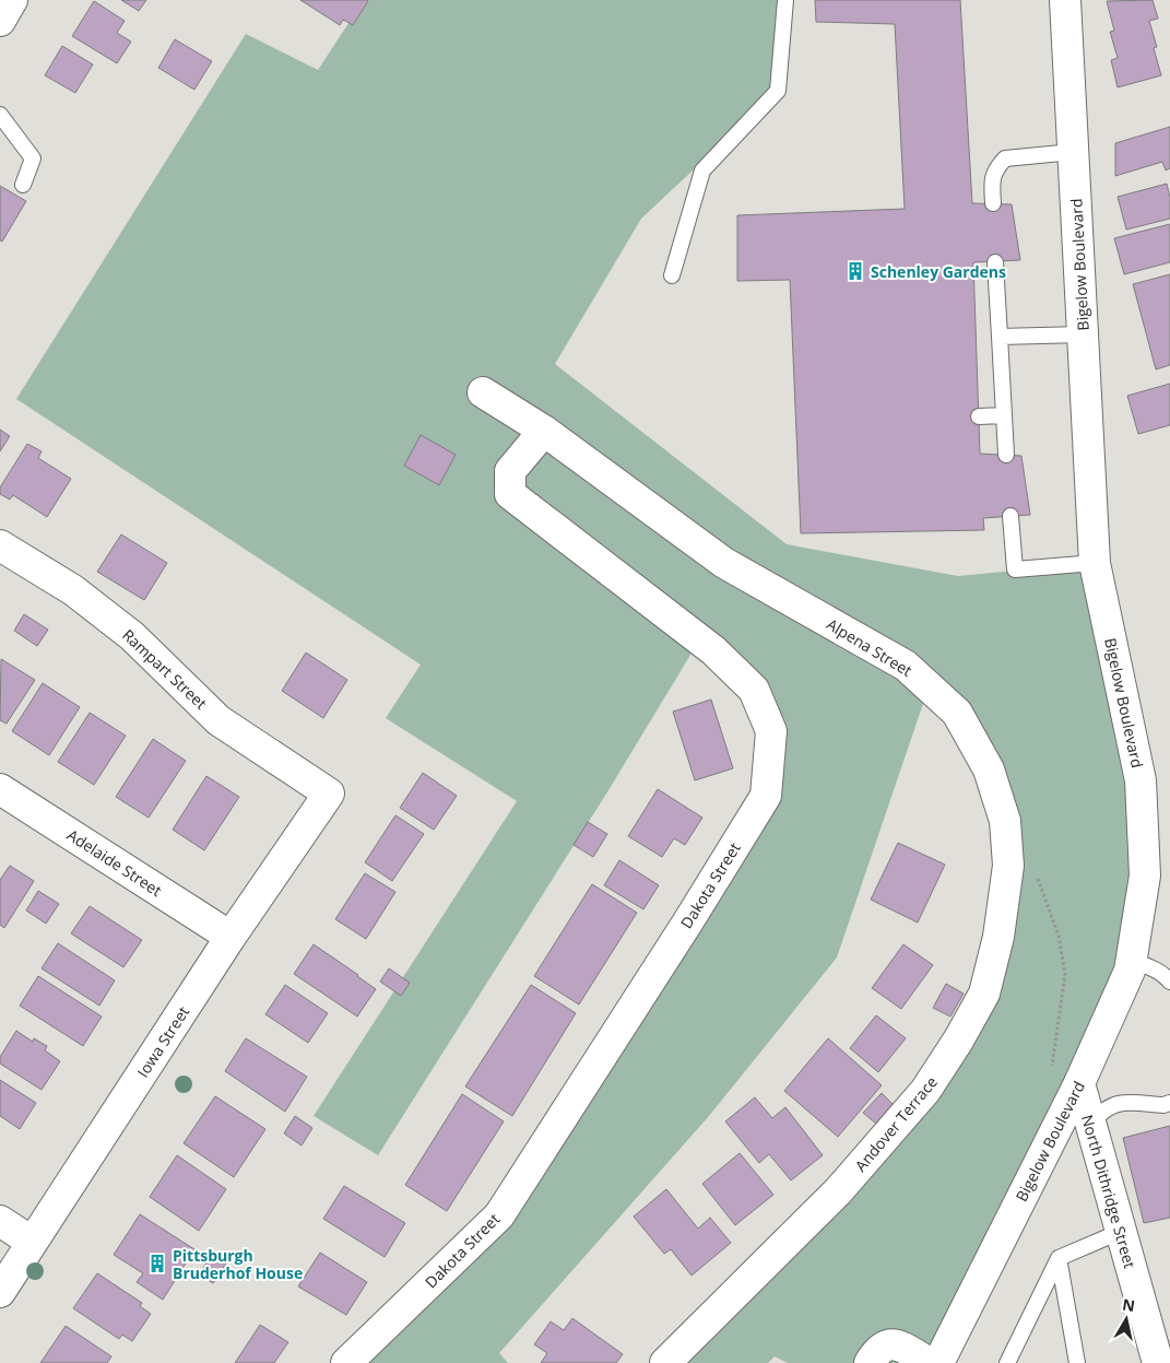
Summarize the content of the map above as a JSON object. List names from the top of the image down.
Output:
{
  "streets": {
    "street": [
      "Bigelow Boulevard",
      "Alpena Street",
      "Rampart Street",
      "Adelaide Street",
      "Dakota Street",
      "Iowa Street",
      "Andover Terrace",
      "North Dithridge Street"
    ]
  },
  "crossings": [
    ["Bigelow Boulevard", "North Dithridge Street"],
    ["Alpena Street", "Dakota Street"],
    ["Alpena Street", "Andover Terrace"],
    ["Rampart Street", "Iowa Street"],
    ["Adelaide Street", "Iowa Street"]
  ],
  "places": {
    "building": ["Schenley Gardens", "Pittsburgh Bruderhof House"]
  },
  "north": "top"
}
